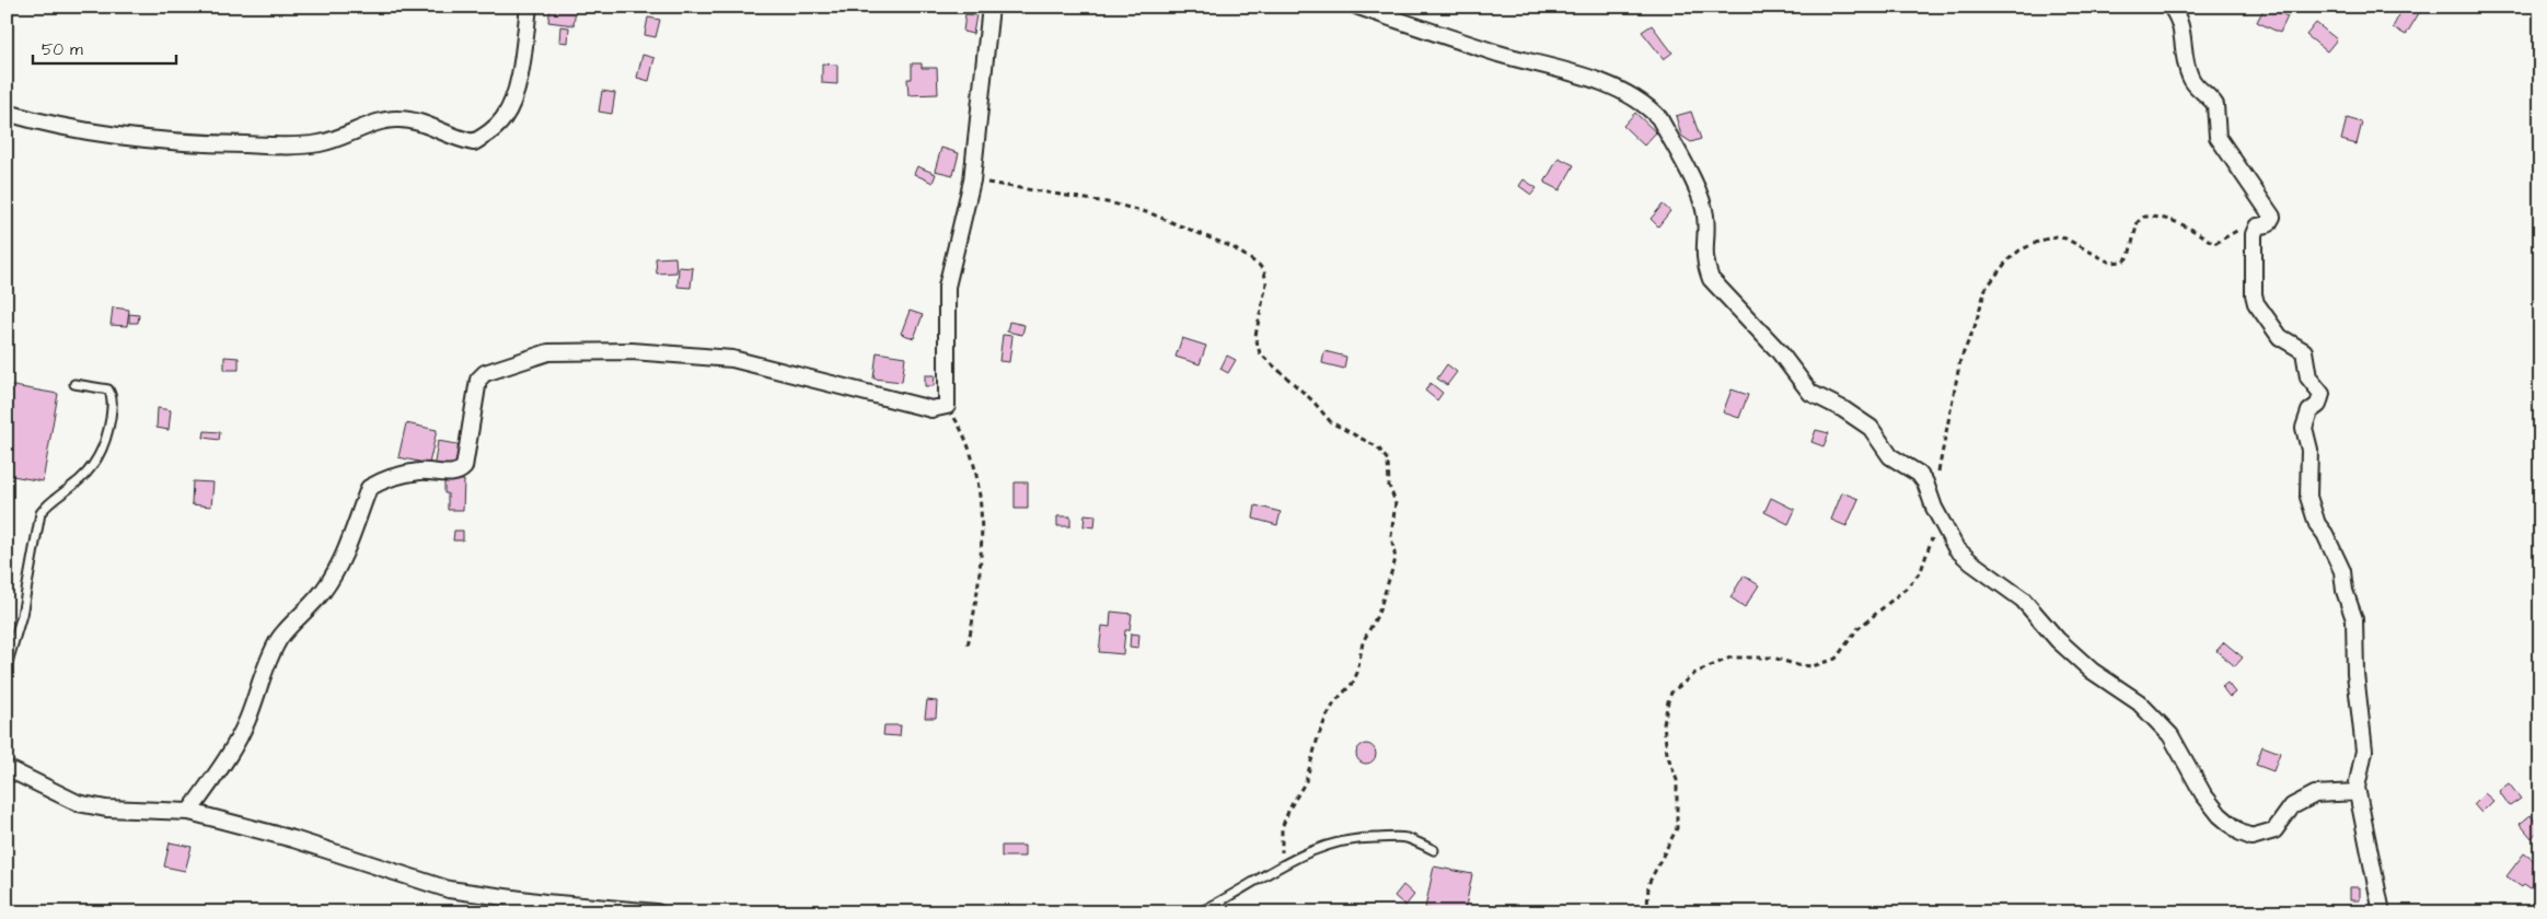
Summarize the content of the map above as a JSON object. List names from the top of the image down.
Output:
{
  "scale_bar": "50 m"
}
